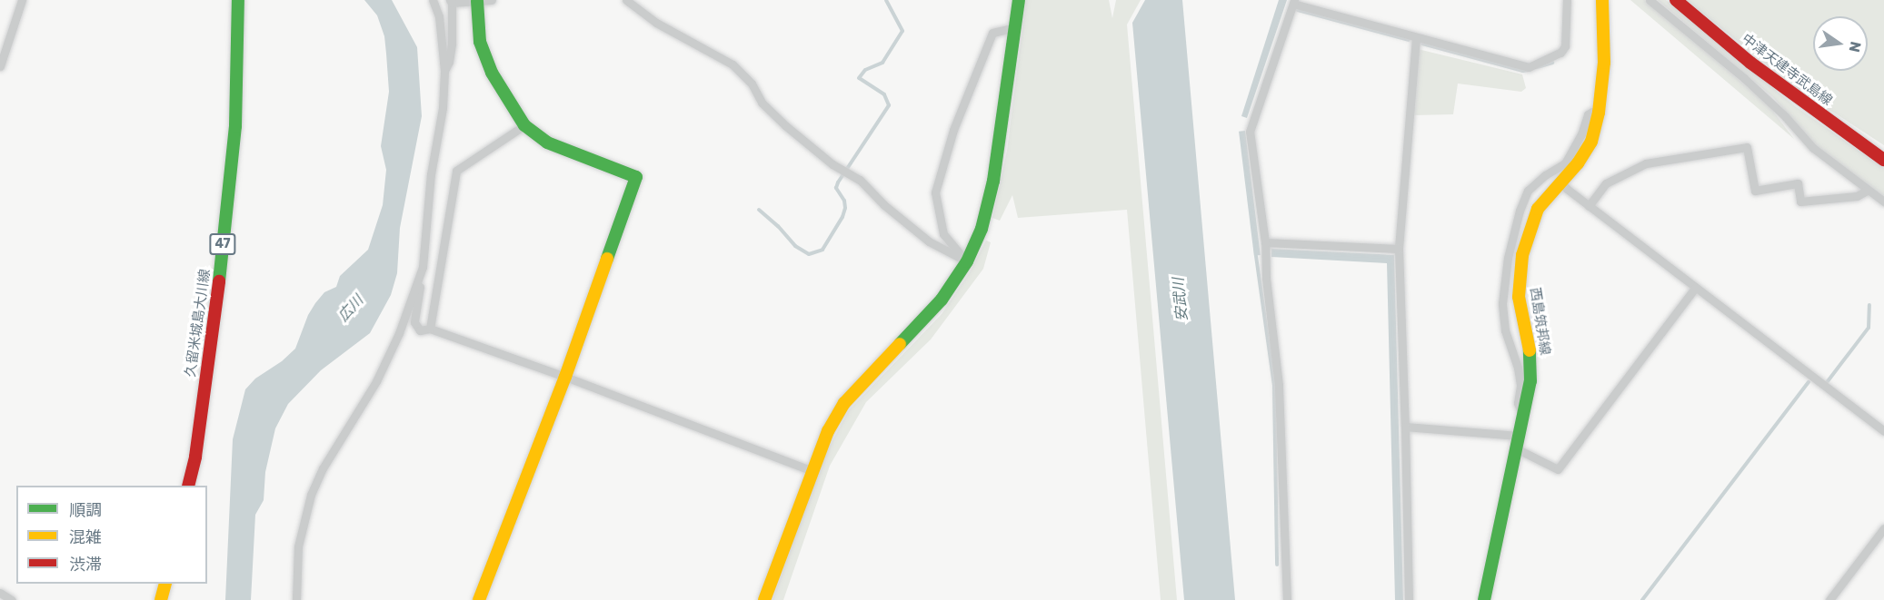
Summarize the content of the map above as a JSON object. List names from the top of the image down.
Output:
{
  "streets": {
    "main road": [
      "中津天建寺武島線",
      "47",
      "西島筑邦線",
      "久留米城島大川線"
    ]
  },
  "water": ["安武川", "広川"],
  "legend": ["順調", "混雑", "渋滞"],
  "north": "right"
}
